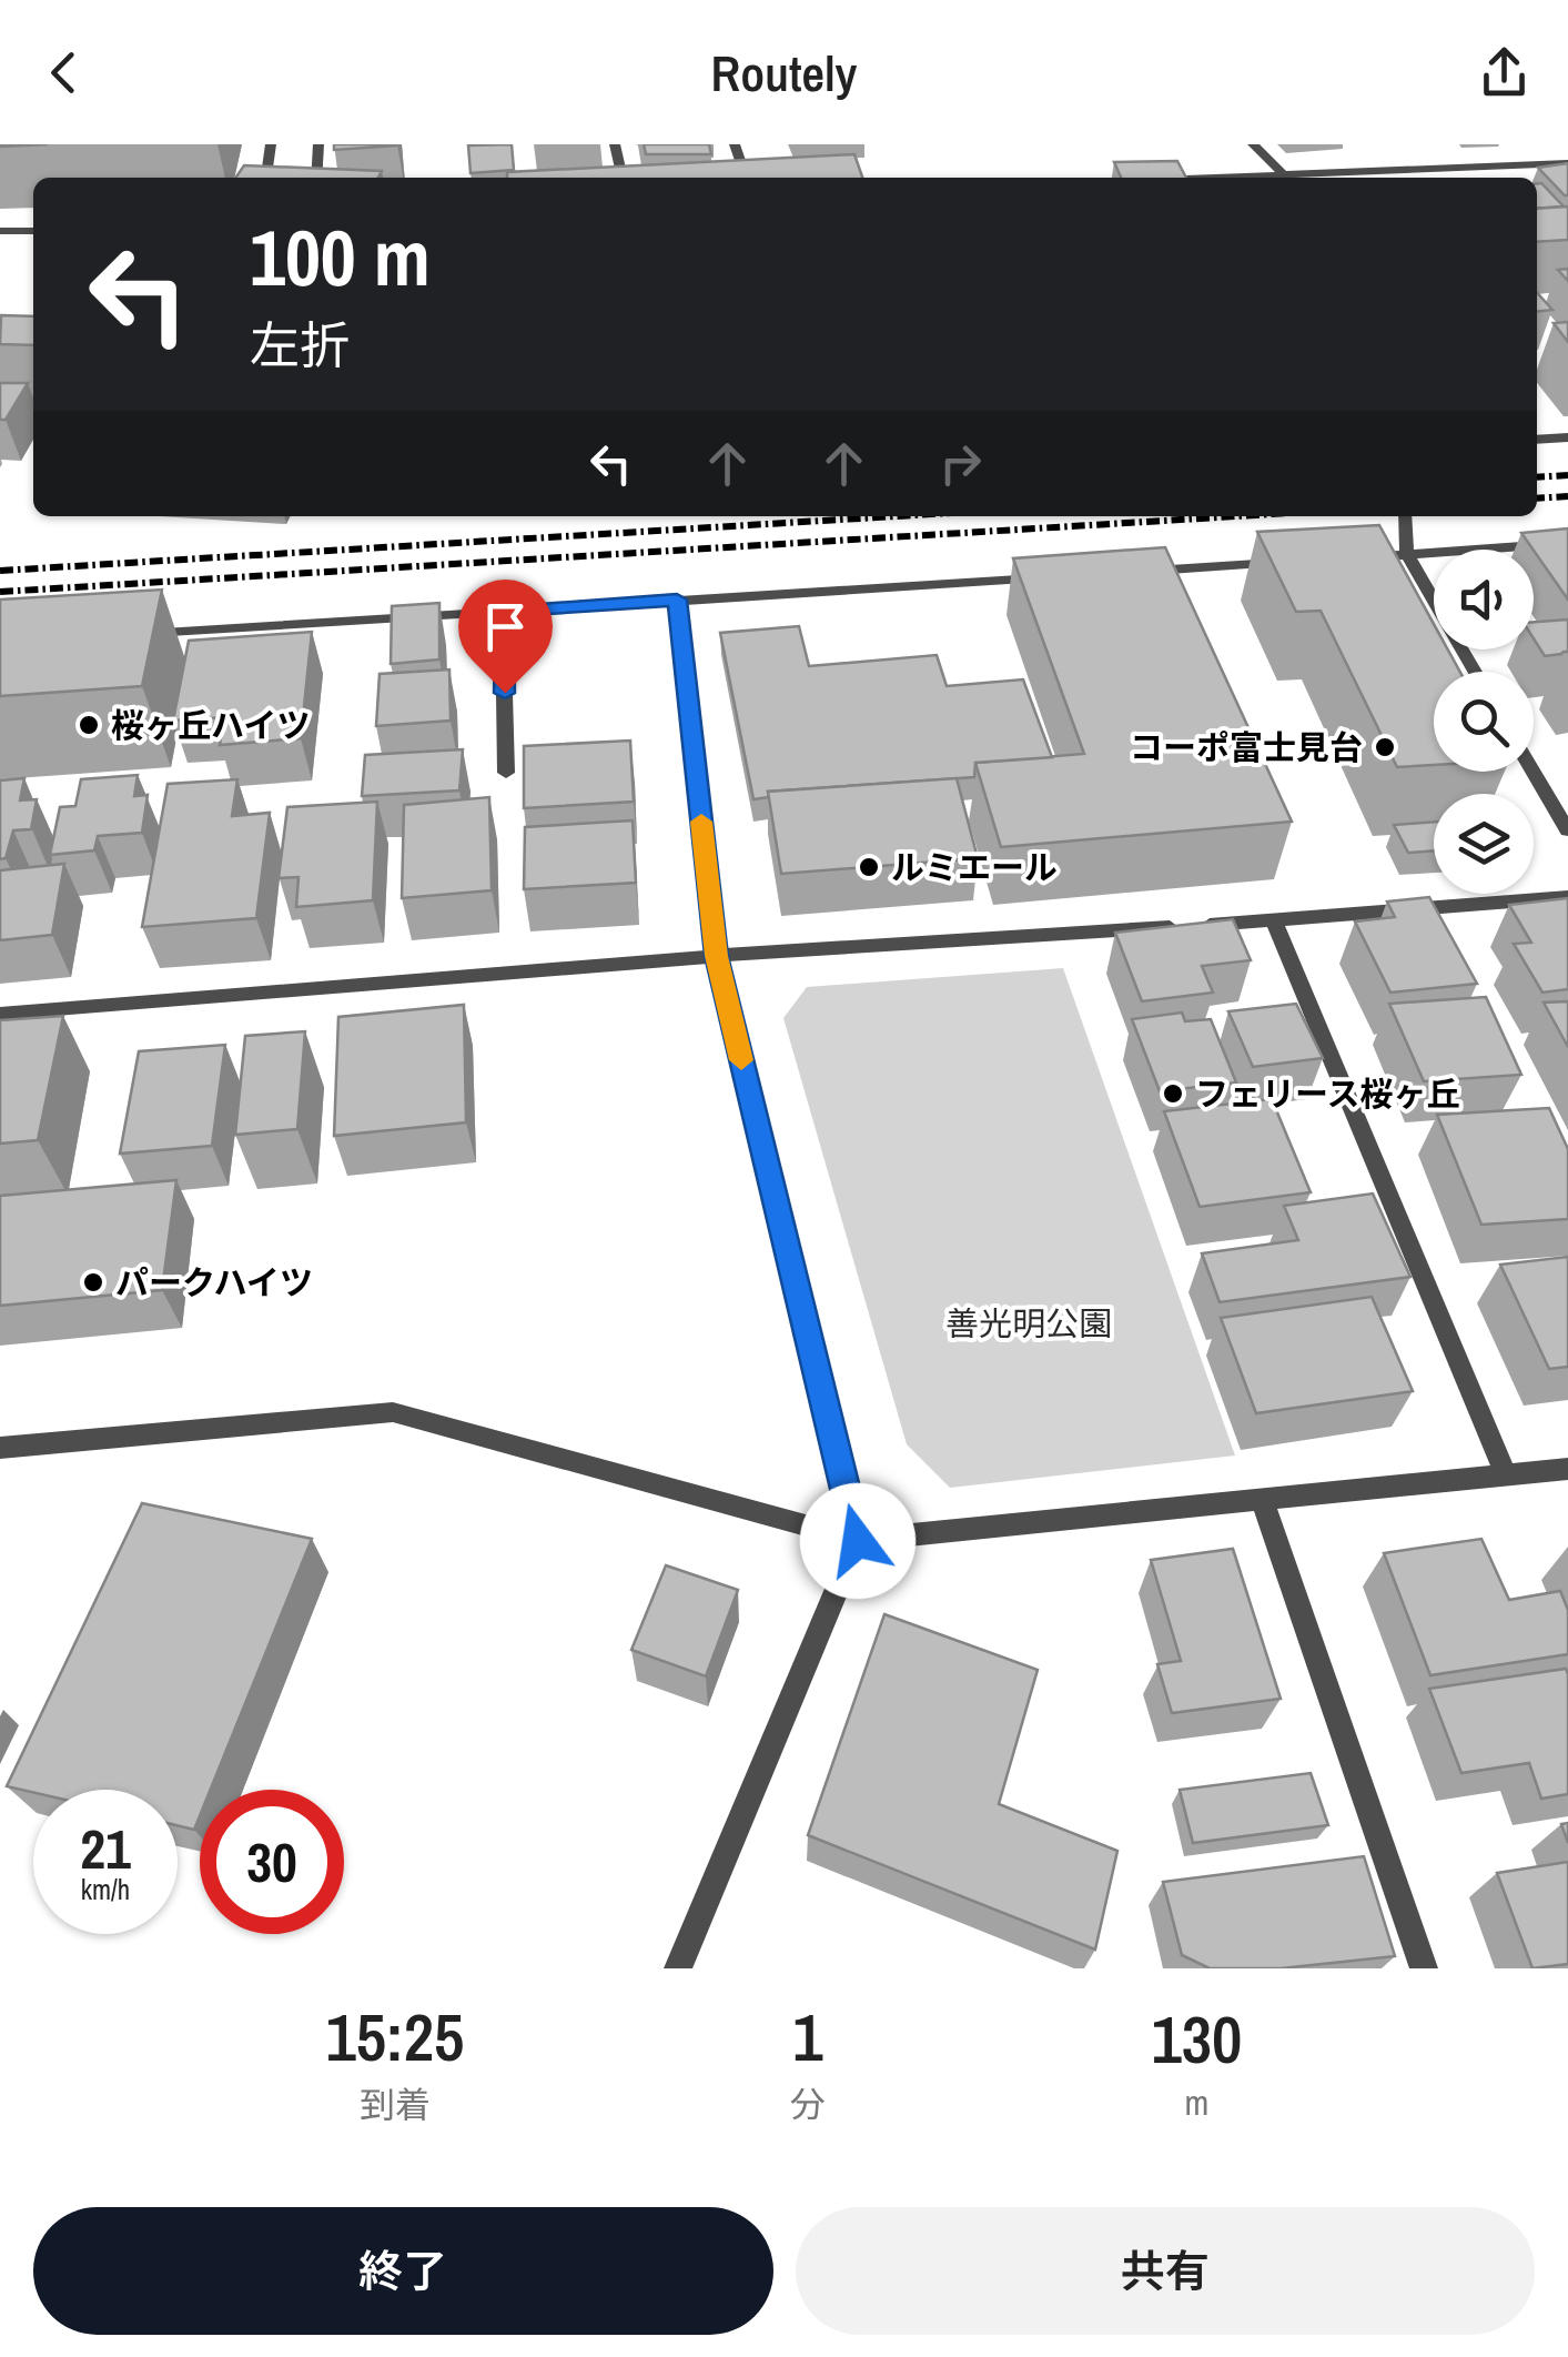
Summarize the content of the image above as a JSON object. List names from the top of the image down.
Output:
{
  "parks": ["善光明公園"],
  "places": [
    "桜ヶ丘ハイツ",
    "コーポ富士見台",
    "ルミエール",
    "フェリース桜ヶ丘",
    "パークハイツ"
  ],
  "page": {
    "header": "Routely",
    "turn": ["100 m", "左折"],
    "speed": "21 km/h",
    "limit": "30",
    "eta": [
      "15:25",
      "到着",
      "1",
      "分",
      "130",
      "m"
    ],
    "buttons": ["終了", "共有"]
  }
}
